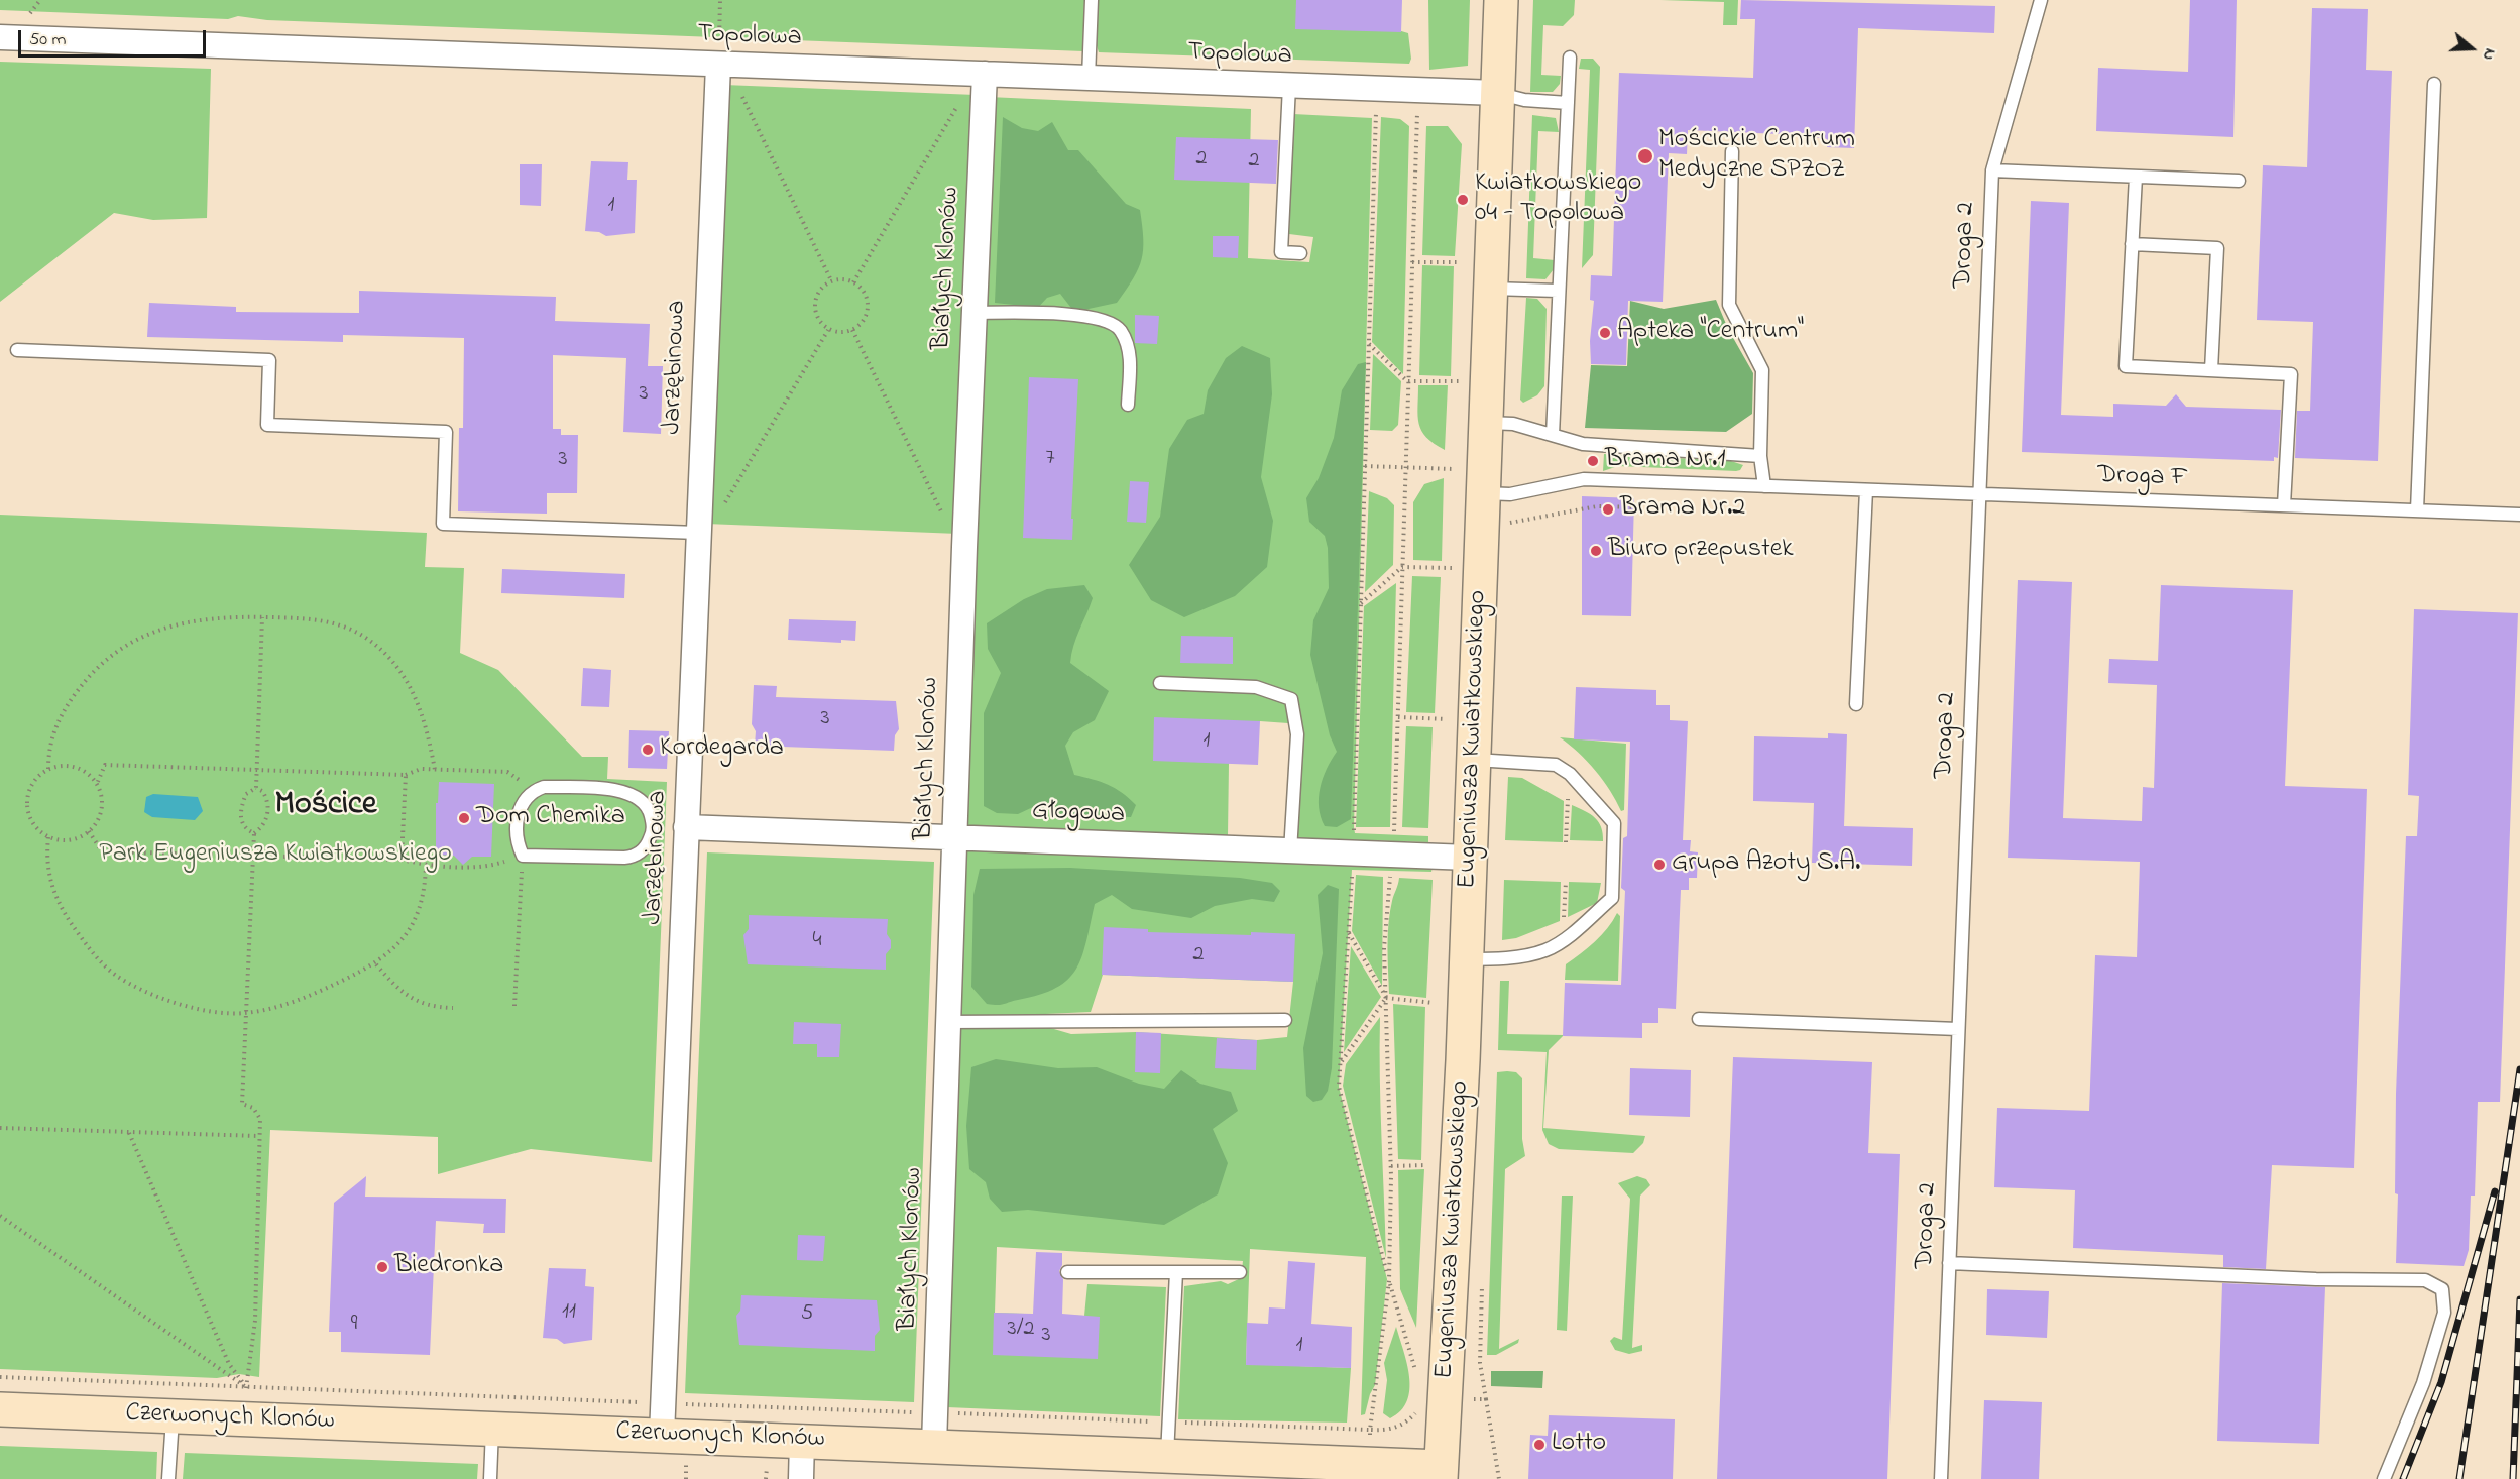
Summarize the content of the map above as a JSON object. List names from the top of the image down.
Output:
{
  "streets": {
    "main road": ["Eugeniusza Kwiatkowskiego", "Czerwonych Klonów"],
    "street": [
      "Topolowa",
      "Białych Klonów",
      "Jarzębinowa",
      "Głogowa"
    ],
    "lane": ["Droga 2", "Droga F"]
  },
  "crossings": [
    ["Topolowa", "Białych Klonów"],
    ["Topolowa", "Jarzębinowa"],
    ["Topolowa", "Eugeniusza Kwiatkowskiego"],
    ["Droga 2", "Droga F"],
    ["Białych Klonów", "Głogowa"],
    ["Białych Klonów", "Czerwonych Klonów"],
    ["Jarzębinowa", "Głogowa"],
    ["Jarzębinowa", "Czerwonych Klonów"],
    ["Droga F", "Eugeniusza Kwiatkowskiego"],
    ["Eugeniusza Kwiatkowskiego", "Głogowa"],
    ["Eugeniusza Kwiatkowskiego", "Czerwonych Klonów"]
  ],
  "districts": ["Mościce"],
  "parks": ["Park Eugeniusza Kwiatkowskiego"],
  "places": [
    "Mościckie Centrum Medyczne SPZOZ",
    "Kwiatkowskiego 04 - Topolowa",
    "Apteka \"Centrum\"",
    "Brama Nr.1",
    "Brama Nr.2",
    "Biuro przepustek",
    "Kordegarda",
    "Dom Chemika",
    "Grupa Azoty S.A.",
    "Biedronka",
    "Lotto"
  ],
  "house_numbers": [
    "2",
    "2",
    "1",
    "3",
    "7",
    "3",
    "3",
    "1",
    "4",
    "2",
    "11",
    "5",
    "9",
    "3/2",
    "3",
    "1"
  ],
  "scale_bar": "50 m",
  "north": "right"
}
